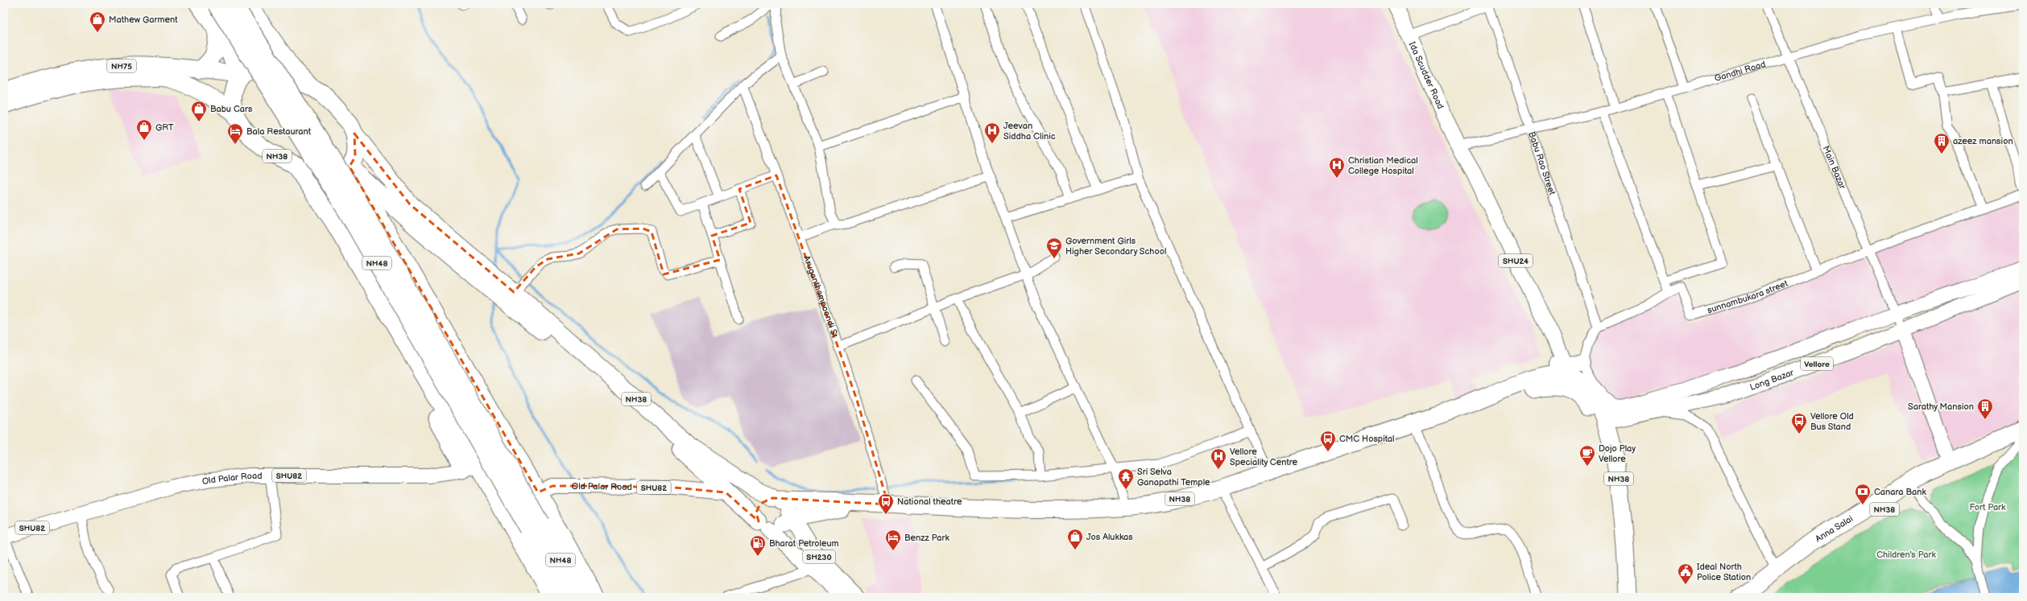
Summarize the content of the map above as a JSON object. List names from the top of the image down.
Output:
{
  "streets": {
    "highway": [
      "NH75",
      "NH38",
      "NH48",
      "Anna Salai"
    ],
    "main road": [
      "Ida Scudder Road",
      "SHU24",
      "Vellore",
      "Long Bazar",
      "SHU82",
      "Old Palar Road",
      "SH230"
    ],
    "street": [
      "Gandhi Road",
      "Babu Rao Street",
      "Main Bazar",
      "Aruganthampoondi St",
      "sunnambukara street"
    ]
  },
  "crossings": [
    ["NH75", "NH38"],
    ["Gandhi Road", "Ida Scudder Road"],
    ["Gandhi Road", "Babu Rao Street"],
    ["Gandhi Road", "Main Bazar"],
    ["Gandhi Road", "SHU24"],
    ["Ida Scudder Road", "Babu Rao Street"],
    ["Ida Scudder Road", "SHU24"],
    ["NH38", "SHU24"],
    ["NH38", "Aruganthampoondi St"],
    ["NH38", "Long Bazar"],
    ["NH38", "Old Palar Road"],
    ["NH38", "SH230"],
    ["Main Bazar", "sunnambukara street"],
    ["Main Bazar", "Long Bazar"]
  ],
  "parks": ["Fort Park", "Children's Park"],
  "places": {
    "shop": [
      "Mathew Garment",
      "Babu Cars",
      "GRT",
      "Jos Alukkas"
    ],
    "hospital": ["Jeevan Siddha Clinic", "Christian Medical College Hospital", "Vellore Speciality Centre"],
    "hotel": ["Bala Restaurant", "Benzz Park"],
    "building": ["azeez mansion", "Sarathy Mansion"],
    "school or university": ["Government Girls Higher Secondary School"],
    "bus stop": ["Vellore Old Bus Stand", "CMC Hospital", "National theatre"],
    "cafe": ["Dojo Play Vellore"],
    "temple": ["Sri Selva Ganapathi Temple"],
    "bank": ["Canara Bank"],
    "fuel station": ["Bharat Petroleum"],
    "public building": ["Ideal North Police Station"]
  }
}
